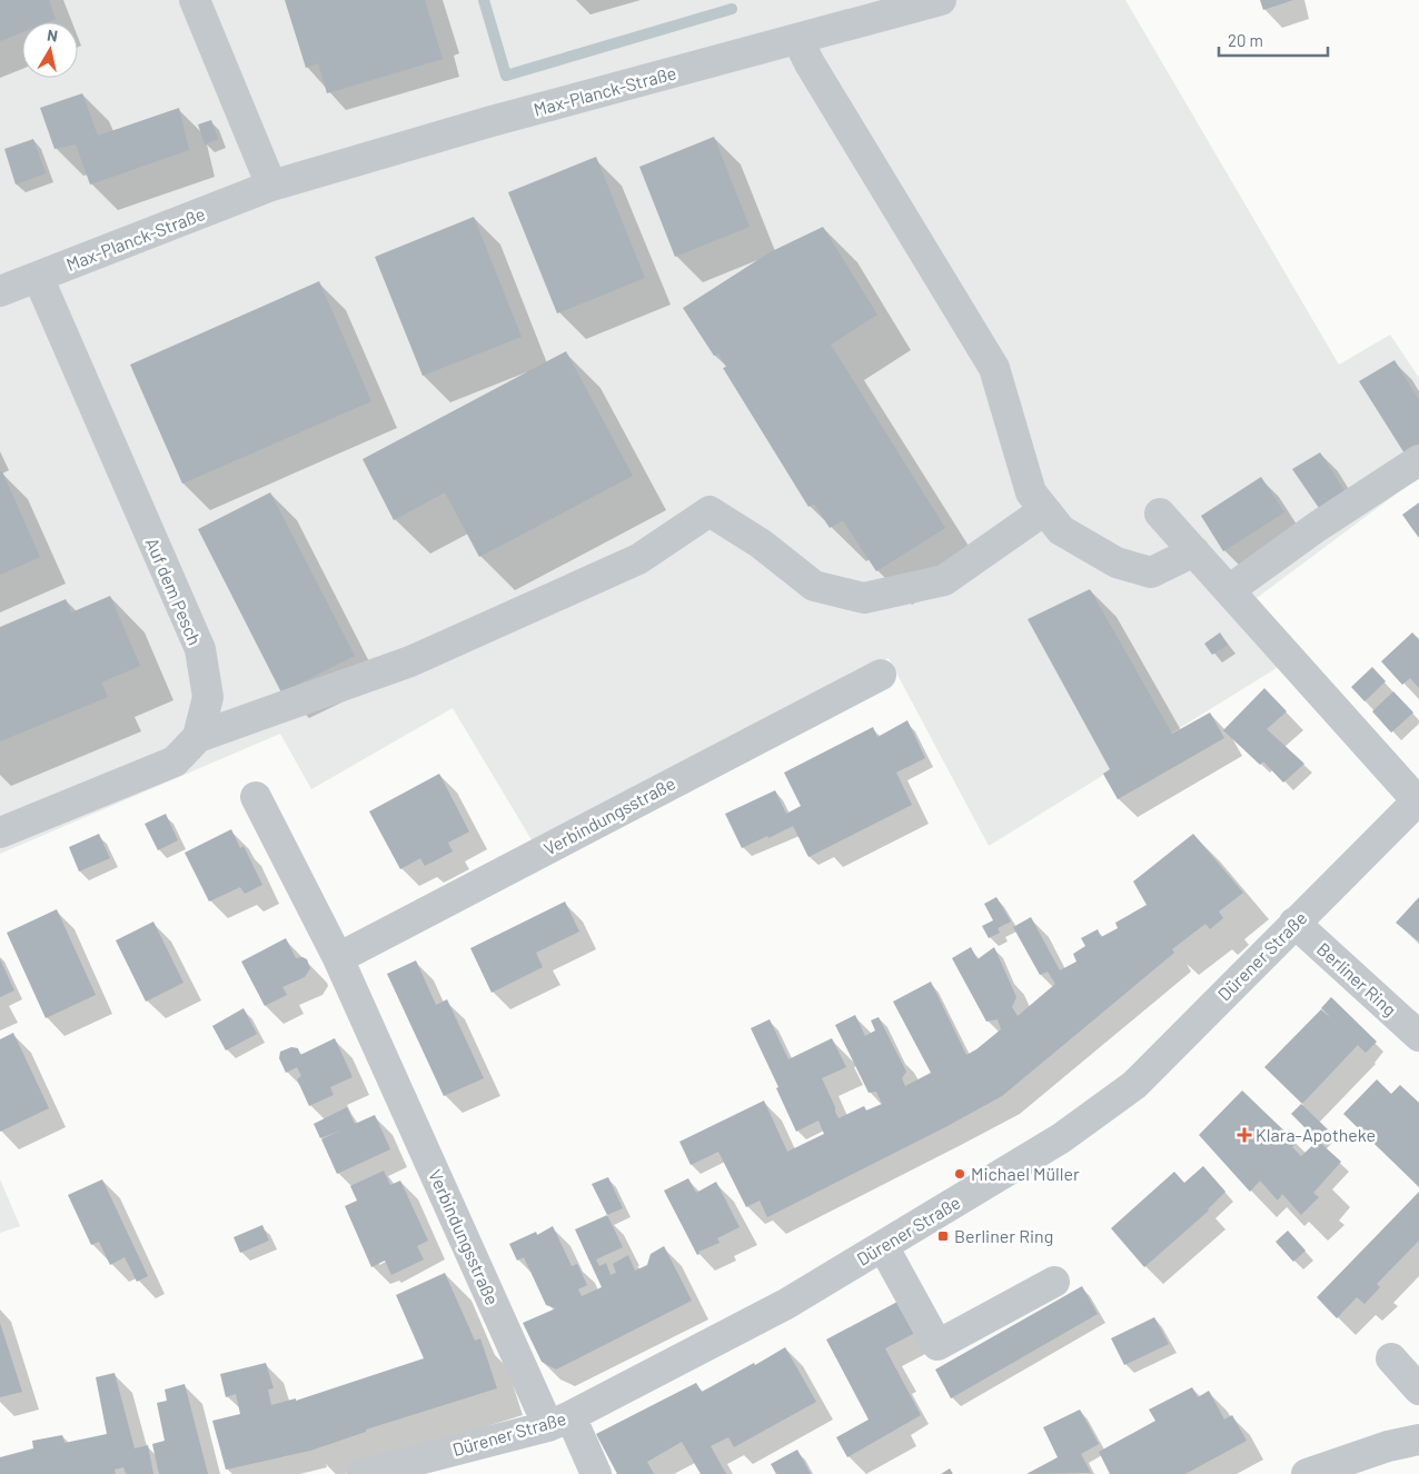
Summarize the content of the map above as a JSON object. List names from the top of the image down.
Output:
{
  "streets": {
    "street": [
      "Max-Planck-Straße",
      "Auf dem Pesch",
      "Verbindungsstraße",
      "Dürener Straße",
      "Berliner Ring"
    ]
  },
  "crossings": [
    ["Max-Planck-Straße", "Auf dem Pesch"],
    ["Verbindungsstraße", "Dürener Straße"],
    ["Dürener Straße", "Berliner Ring"]
  ],
  "places": {
    "health": ["Klara-Apotheke"],
    "other": ["Michael Müller"],
    "transit": ["Berliner Ring"]
  },
  "scale_bar": "20 m",
  "north": "top"
}
